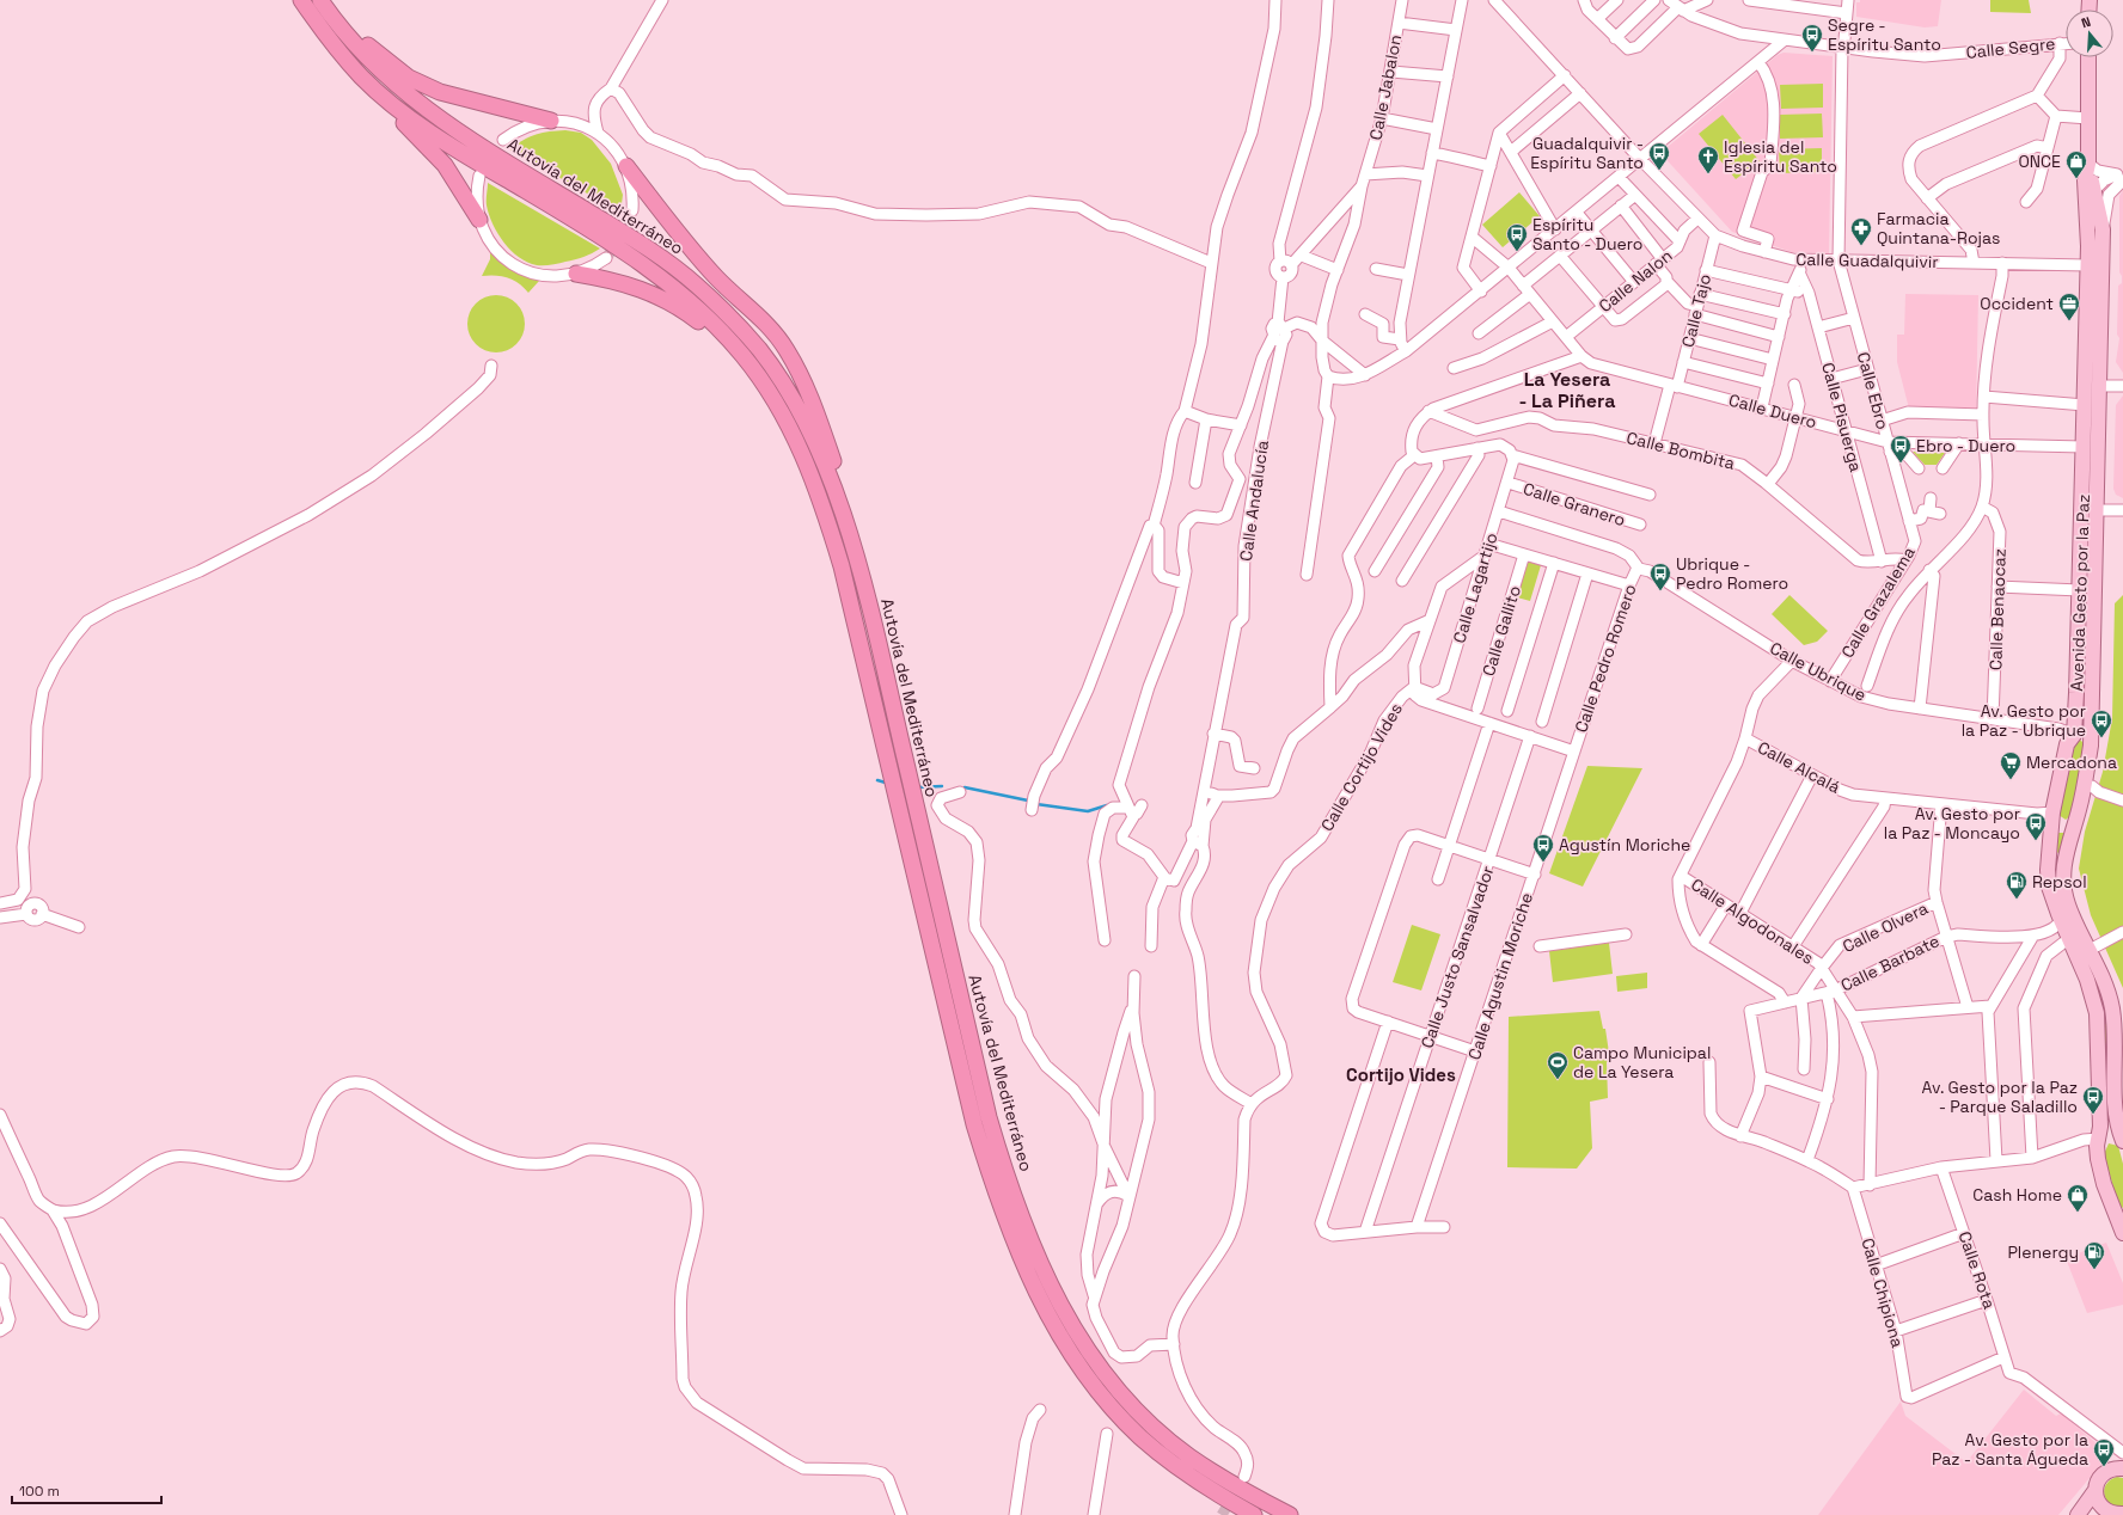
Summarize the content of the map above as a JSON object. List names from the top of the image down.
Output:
{
  "streets": {
    "highway": ["Autovía del Mediterráneo"],
    "main road": ["Avenida Gesto por la Paz"],
    "street": [
      "Calle Segre",
      "Calle Jabalon",
      "Calle Guadalquivir",
      "Calle Nalon",
      "Calle Tajo",
      "Calle Ebro",
      "Calle Duero",
      "Calle Pisuerga",
      "Calle Bombita",
      "Calle Andalucía",
      "Calle Granero",
      "Calle Lagartijo",
      "Calle Grazalema",
      "Calle Benaocaz",
      "Calle Gallito",
      "Calle Pedro Romero",
      "Calle Ubrique",
      "Calle Cortijo Vides",
      "Calle Alcalá",
      "Calle Algodonales",
      "Calle Olvera",
      "Calle Justo Sansalvador",
      "Calle Barbate",
      "Calle Agustin Moriche",
      "Calle Rota",
      "Calle Chipiona"
    ]
  },
  "crossings": [
    ["Calle Segre", "Calle Ebro"],
    ["Calle Guadalquivir", "Calle Nalon"],
    ["Calle Guadalquivir", "Calle Tajo"],
    ["Calle Guadalquivir", "Calle Ebro"],
    ["Calle Guadalquivir", "Avenida Gesto por la Paz"],
    ["Calle Nalon", "Calle Duero"],
    ["Calle Tajo", "Calle Duero"],
    ["Calle Tajo", "Calle Bombita"],
    ["Calle Ebro", "Calle Duero"],
    ["Calle Ebro", "Calle Grazalema"],
    ["Calle Duero", "Calle Pisuerga"],
    ["Calle Duero", "Avenida Gesto por la Paz"],
    ["Calle Pisuerga", "Calle Bombita"],
    ["Calle Bombita", "Calle Grazalema"],
    ["Calle Granero", "Calle Lagartijo"],
    ["Calle Lagartijo", "Calle Cortijo Vides"],
    ["Avenida Gesto por la Paz", "Calle Ubrique"],
    ["Avenida Gesto por la Paz", "Calle Alcalá"],
    ["Calle Grazalema", "Calle Ubrique"],
    ["Calle Benaocaz", "Calle Ubrique"],
    ["Calle Pedro Romero", "Calle Ubrique"],
    ["Calle Pedro Romero", "Calle Agustin Moriche"],
    ["Calle Algodonales", "Calle Olvera"],
    ["Calle Algodonales", "Calle Barbate"],
    ["Calle Olvera", "Calle Barbate"],
    ["Calle Rota", "Calle Chipiona"]
  ],
  "districts": ["La Yesera - La Piñera", "Cortijo Vides"],
  "places": {
    "bus stop": [
      "Segre - Espíritu Santo",
      "Guadalquivir - Espíritu Santo",
      "Espíritu Santo - Duero",
      "Ebro - Duero",
      "Ubrique - Pedro Romero",
      "Av. Gesto por la Paz - Ubrique",
      "Av. Gesto por la Paz - Moncayo",
      "Agustín Moriche",
      "Av. Gesto por la Paz - Parque Saladillo",
      "Av. Gesto por la Paz - Santa Águeda"
    ],
    "church": ["Iglesia del Espíritu Santo"],
    "shop": ["ONCE", "Cash Home"],
    "pharmacy": ["Farmacia Quintana-Rojas"],
    "office": ["Occident"],
    "supermarket": ["Mercadona"],
    "fuel station": ["Repsol", "Plenergy"],
    "sports": ["Campo Municipal de La Yesera"]
  },
  "scale_bar": "100 m",
  "north": "top"
}
